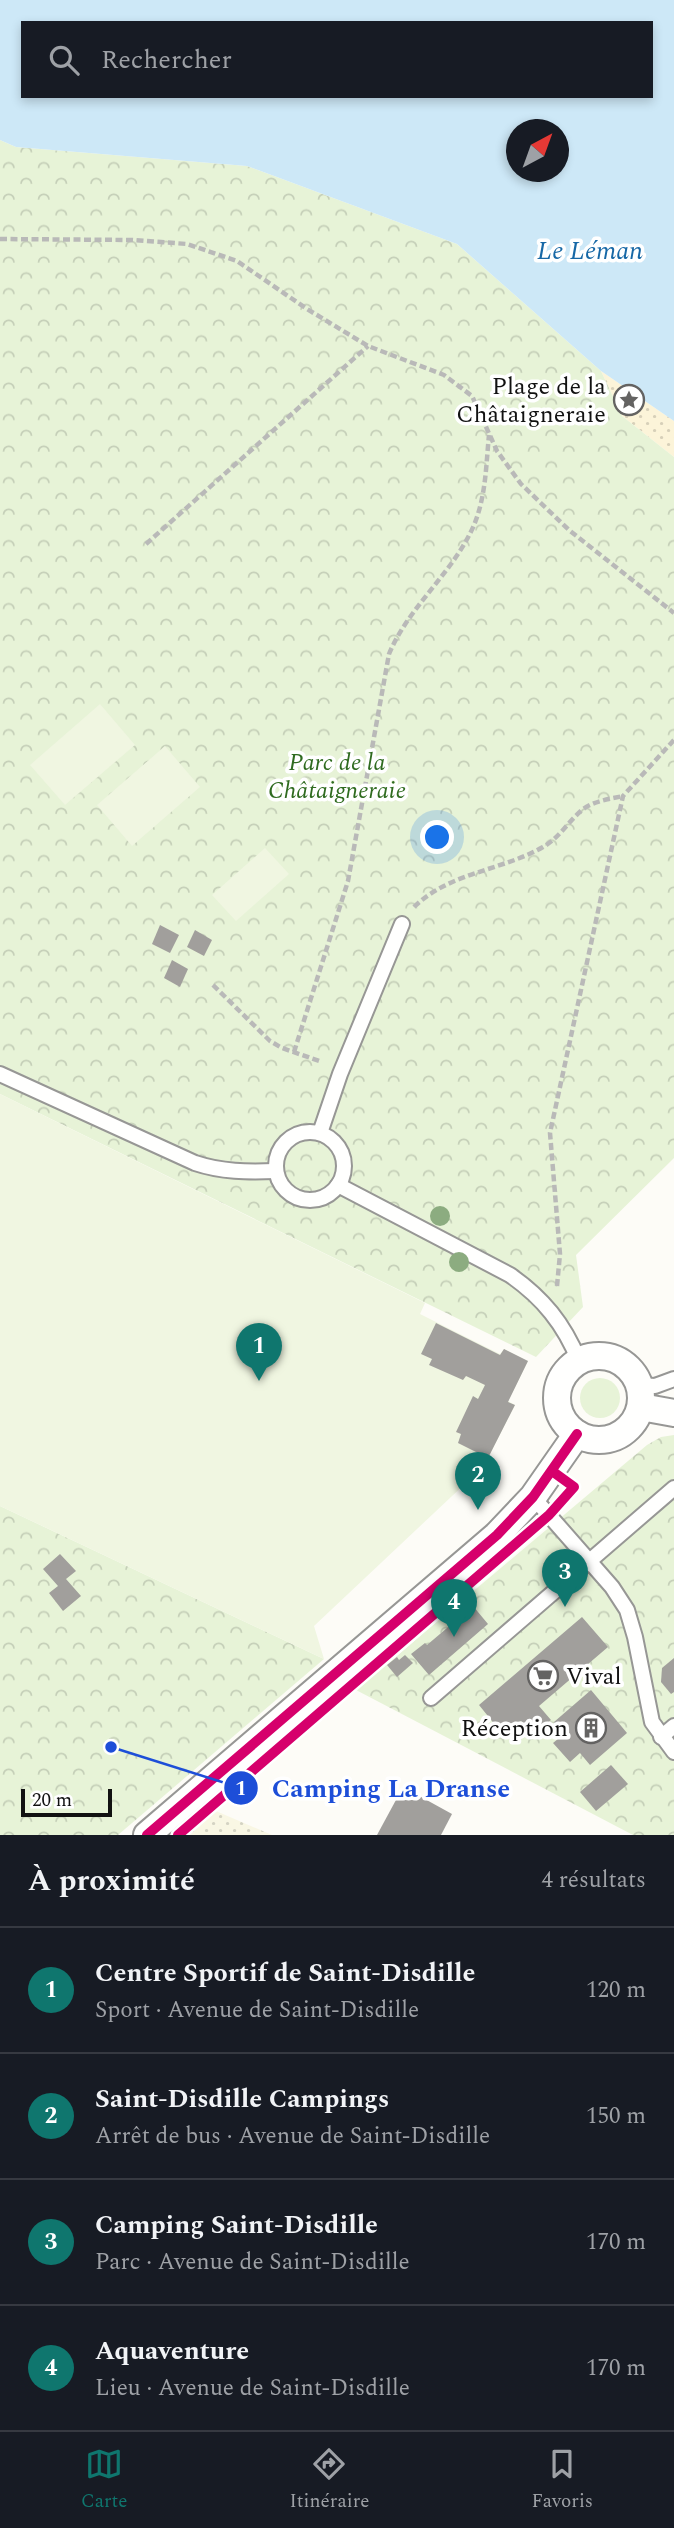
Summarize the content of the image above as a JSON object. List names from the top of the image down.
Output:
{
  "water": ["Le Léman"],
  "parks": ["Parc de la Châtaigneraie"],
  "places": {
    "place": ["Plage de la Châtaigneraie"],
    "supermarket": ["Vival"],
    "building": ["Réception"],
    "other": ["Camping La Dranse"]
  },
  "scale_bar": "20 m",
  "north": "top right",
  "page": {
    "search": "Rechercher",
    "pins": [
      "1",
      "2",
      "3",
      "4"
    ],
    "scale": "20 m",
    "heading": ["À proximité", "4 résultats"],
    "list": [
      {
        "mark": "1",
        "name": "Centre Sportif de Saint-Disdille",
        "note": "Sport · Avenue de Saint-Disdille",
        "value": "120 m"
      },
      {
        "mark": "2",
        "name": "Saint-Disdille Campings",
        "note": "Arrêt de bus · Avenue de Saint-Disdille",
        "value": "150 m"
      },
      {
        "mark": "3",
        "name": "Camping Saint-Disdille",
        "note": "Parc · Avenue de Saint-Disdille",
        "value": "170 m"
      },
      {
        "mark": "4",
        "name": "Aquaventure",
        "note": "Lieu · Avenue de Saint-Disdille",
        "value": "170 m"
      }
    ],
    "nav": ["Carte", "Itinéraire", "Favoris"]
  }
}
